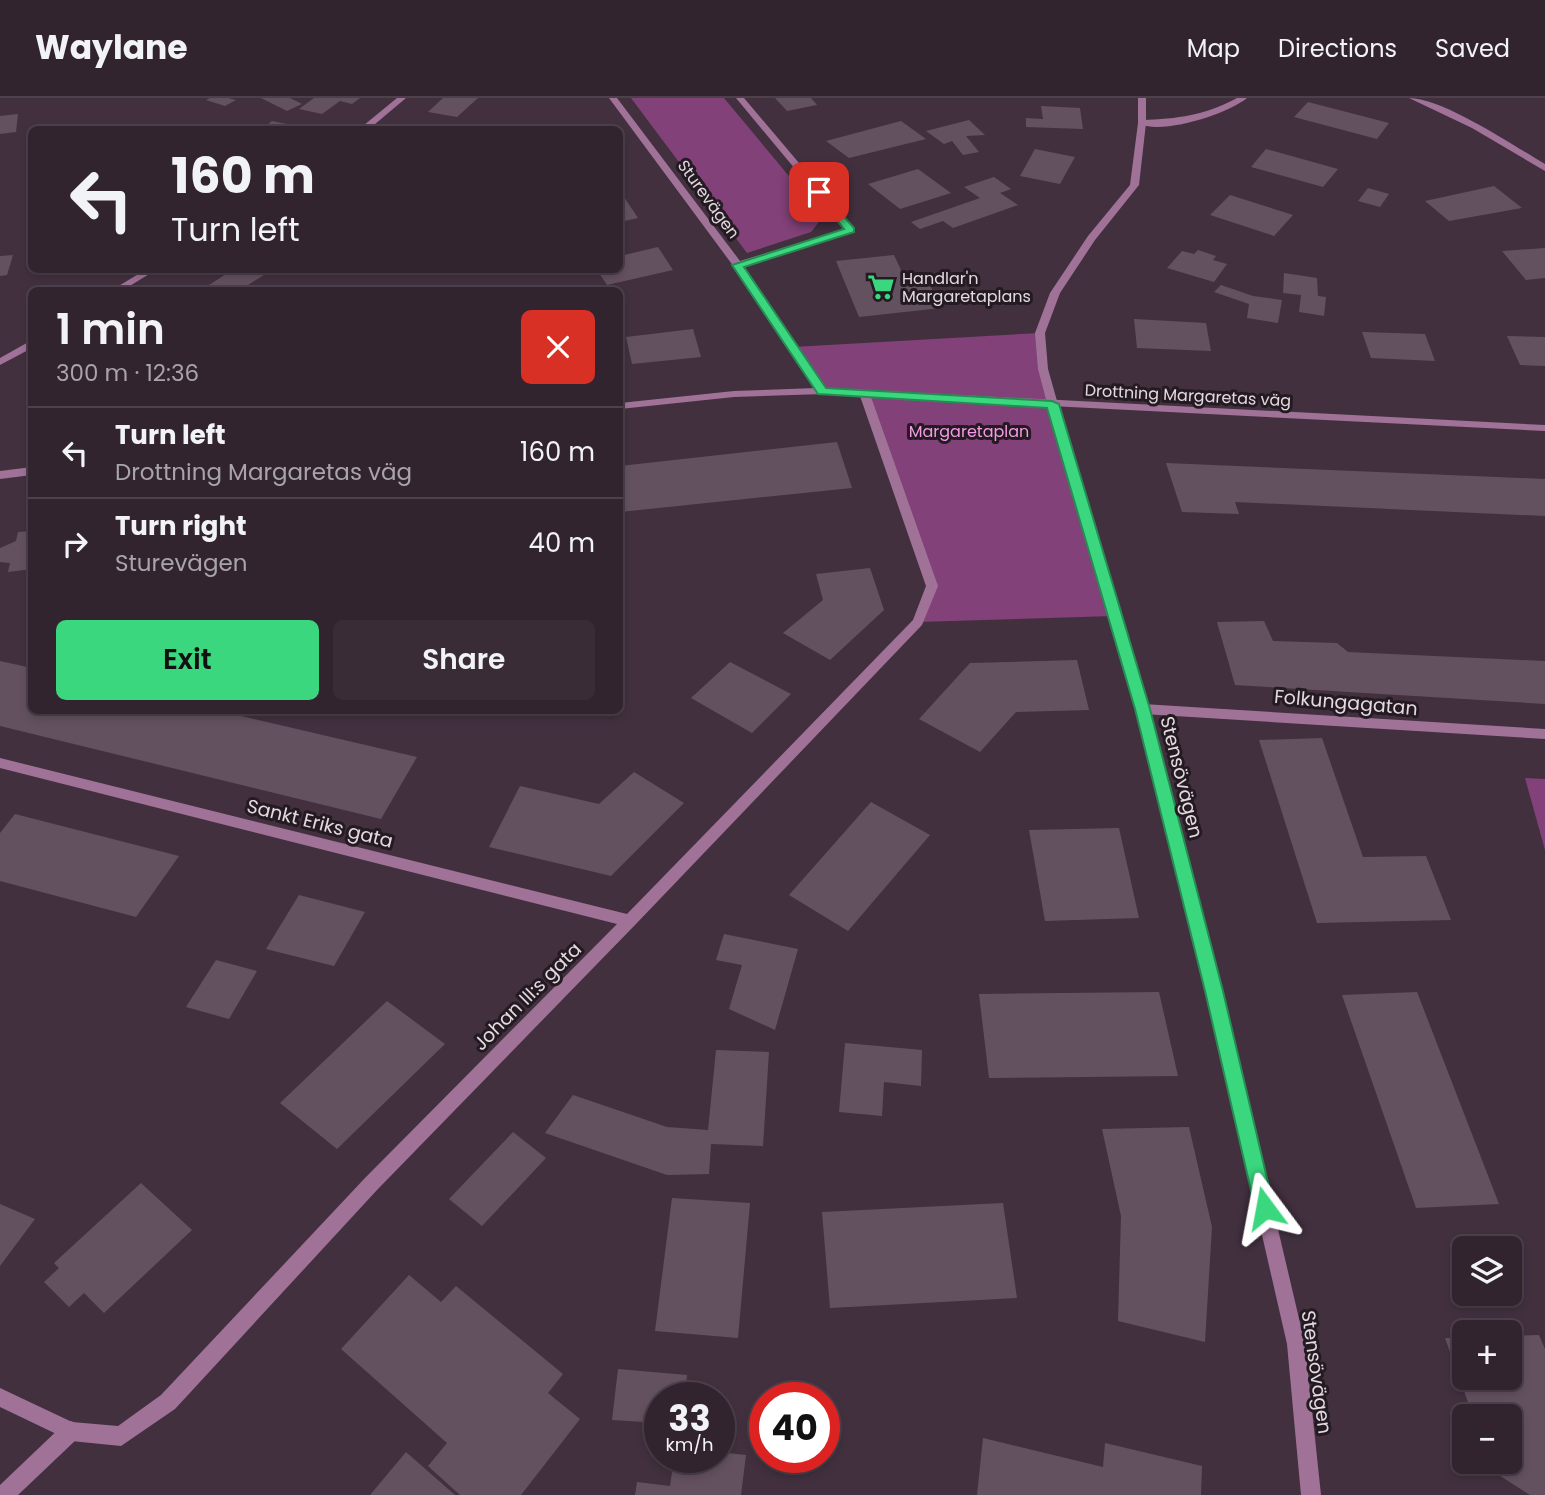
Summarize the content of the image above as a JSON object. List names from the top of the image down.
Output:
{
  "streets": {
    "street": [
      "Sturevägen",
      "Drottning Margaretas väg",
      "Folkungagatan",
      "Stensövägen",
      "Sankt Eriks gata",
      "Johan III:s gata"
    ]
  },
  "crossings": [
    ["Sturevägen", "Drottning Margaretas väg"],
    ["Drottning Margaretas väg", "Stensövägen"],
    ["Drottning Margaretas väg", "Johan III:s gata"],
    ["Folkungagatan", "Stensövägen"],
    ["Sankt Eriks gata", "Johan III:s gata"]
  ],
  "parks": ["Margaretaplan"],
  "places": {
    "supermarket": ["Handlar'n Margaretaplans"]
  },
  "page": {
    "header": "Waylane",
    "nav": ["Map", "Directions", "Saved"],
    "turn": ["160 m", "Turn left"],
    "heading": ["1 min", "300 m · 12:36"],
    "list": [
      {
        "name": "Turn left",
        "note": "Drottning Margaretas väg",
        "value": "160 m"
      },
      {
        "name": "Turn right",
        "note": "Sturevägen",
        "value": "40 m"
      }
    ],
    "buttons": ["Exit", "Share"],
    "map_buttons": ["+", "−"],
    "speed": "33 km/h",
    "limit": "40"
  }
}
